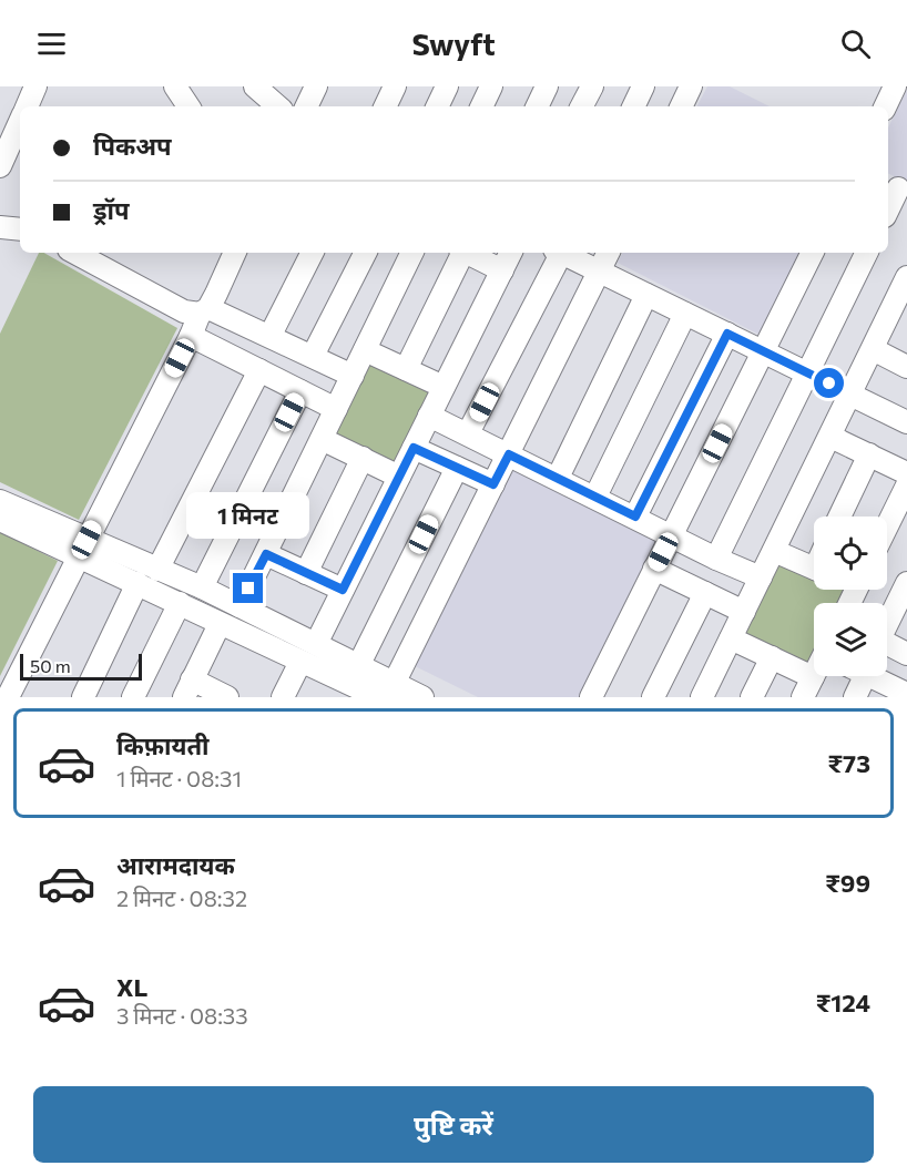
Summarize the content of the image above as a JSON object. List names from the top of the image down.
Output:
{
  "scale_bar": "50 m",
  "page": {
    "header": "Swyft",
    "banner": ["पिकअप", "ड्रॉप"],
    "bubble": "1 मिनट",
    "scale": "50 m",
    "list": [
      {
        "name": "किफ़ायती",
        "note": "1 मिनट · 08:31",
        "value": "₹73"
      },
      {
        "name": "आरामदायक",
        "note": "2 मिनट · 08:32",
        "value": "₹99"
      },
      {
        "name": "XL",
        "note": "3 मिनट · 08:33",
        "value": "₹124"
      }
    ],
    "buttons": "पुष्टि करें"
  }
}
